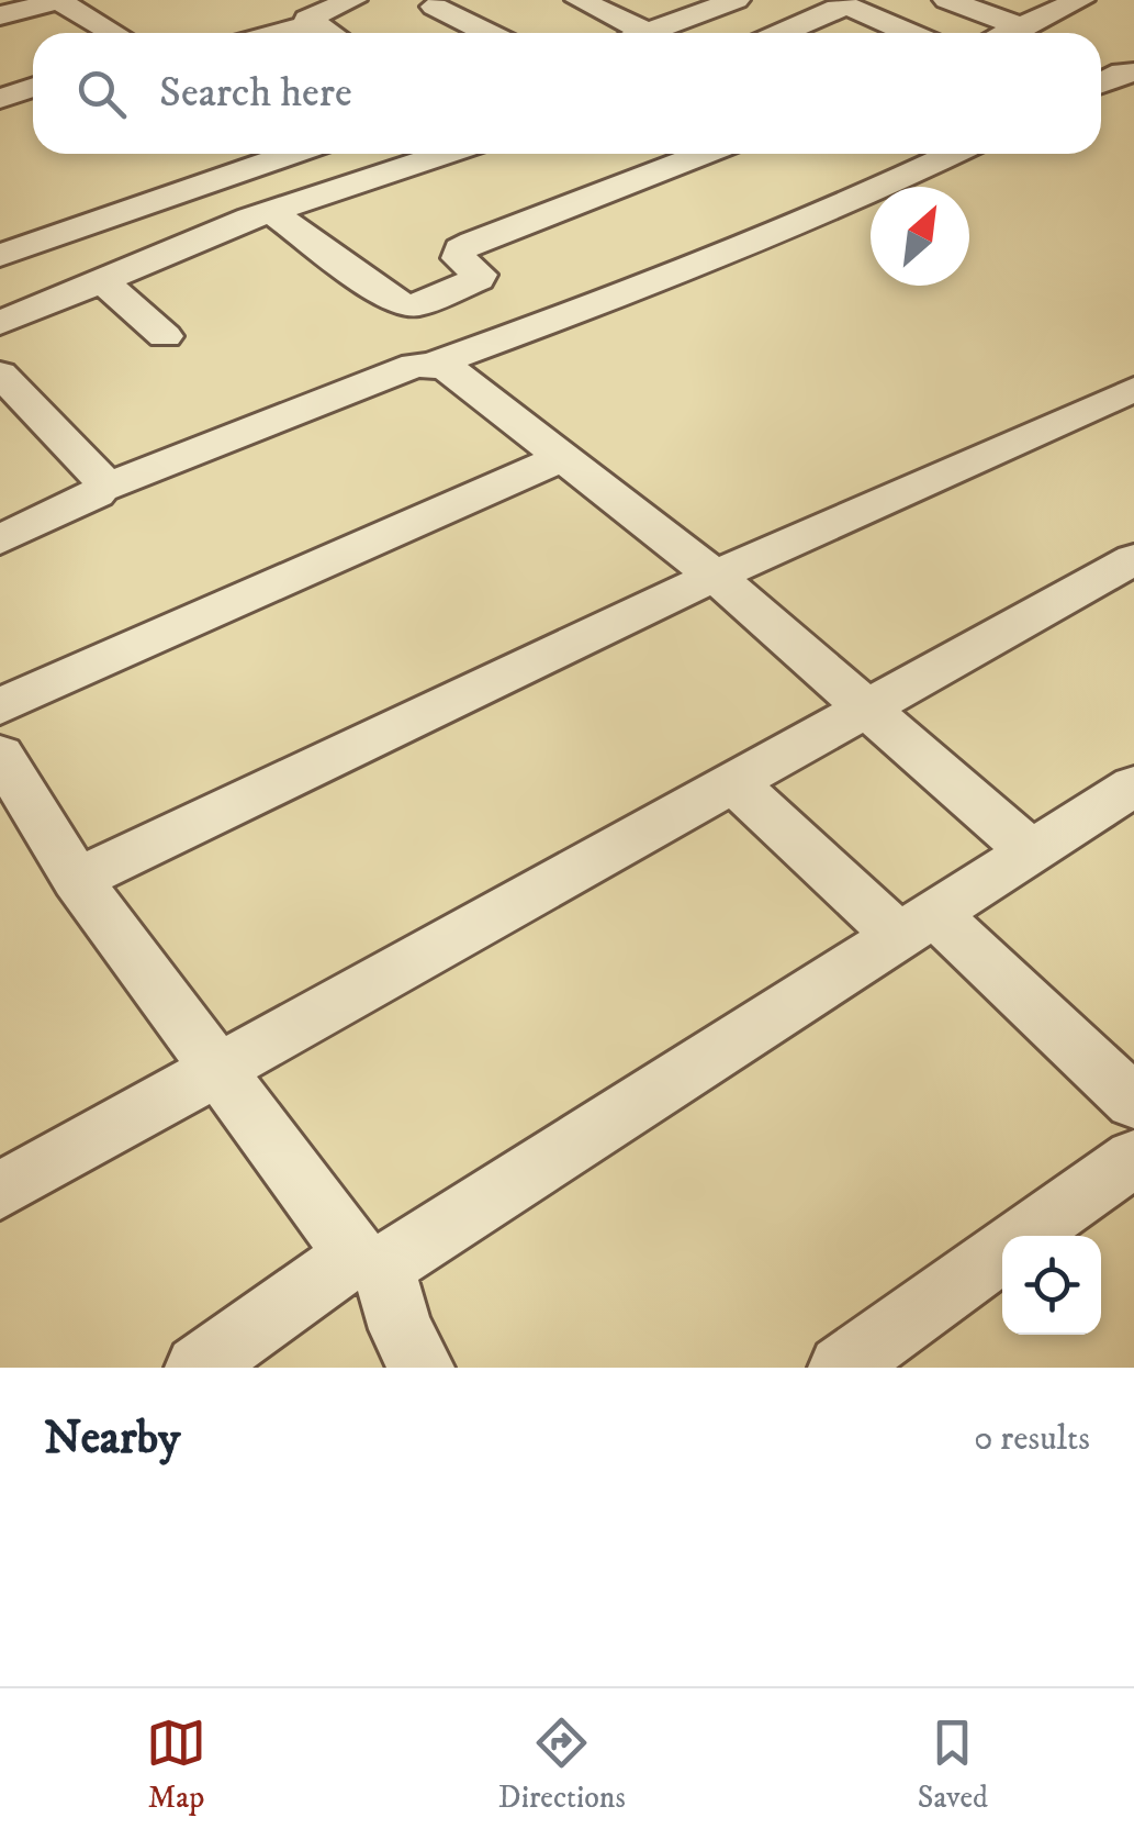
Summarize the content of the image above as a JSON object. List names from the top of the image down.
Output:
{
  "north": "top right",
  "page": {
    "search": "Search here",
    "heading": ["Nearby", "0 results"],
    "nav": ["Map", "Directions", "Saved"]
  }
}
